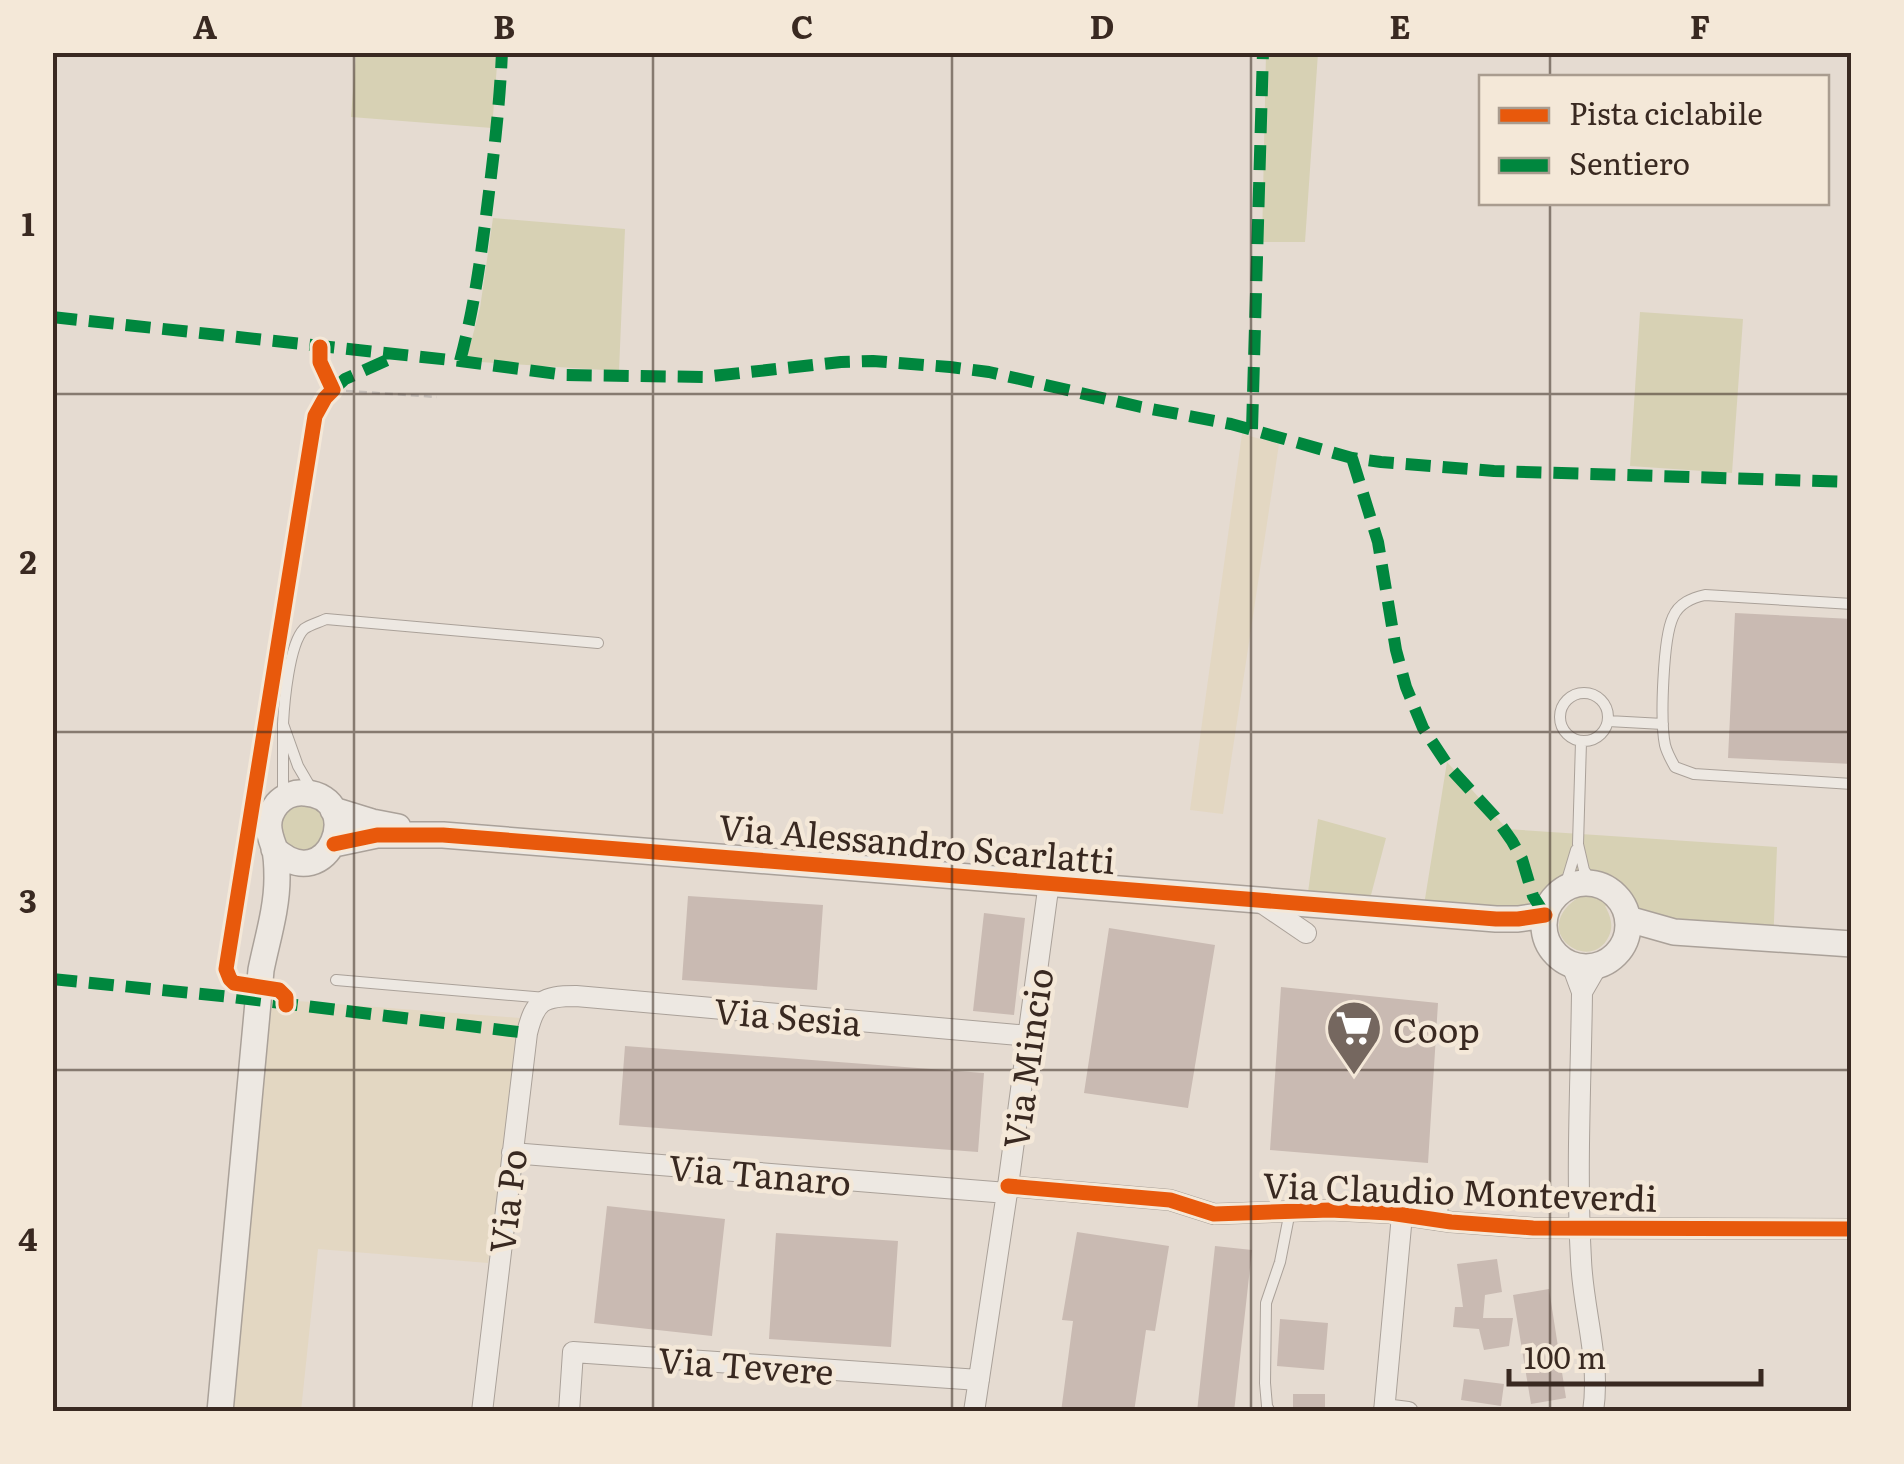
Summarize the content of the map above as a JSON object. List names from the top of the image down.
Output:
{
  "streets": {
    "street": [
      "Via Alessandro Scarlatti",
      "Via Sesia",
      "Via Mincio",
      "Via Tanaro",
      "Via Claudio Monteverdi",
      "Via Po",
      "Via Tevere"
    ]
  },
  "crossings": [
    ["Via Alessandro Scarlatti", "Via Mincio"],
    ["Via Sesia", "Via Mincio"],
    ["Via Sesia", "Via Po"],
    ["Via Mincio", "Via Tanaro"],
    ["Via Mincio", "Via Claudio Monteverdi"],
    ["Via Mincio", "Via Tevere"],
    ["Via Tanaro", "Via Claudio Monteverdi"],
    ["Via Tanaro", "Via Po"]
  ],
  "places": {
    "supermarket": ["Coop"]
  },
  "legend": ["Pista ciclabile", "Sentiero"],
  "scale_bar": "100 m",
  "grid": {
    "columns": [
      "A",
      "B",
      "C",
      "D",
      "E",
      "F"
    ],
    "rows": [
      "1",
      "2",
      "3",
      "4"
    ]
  }
}
